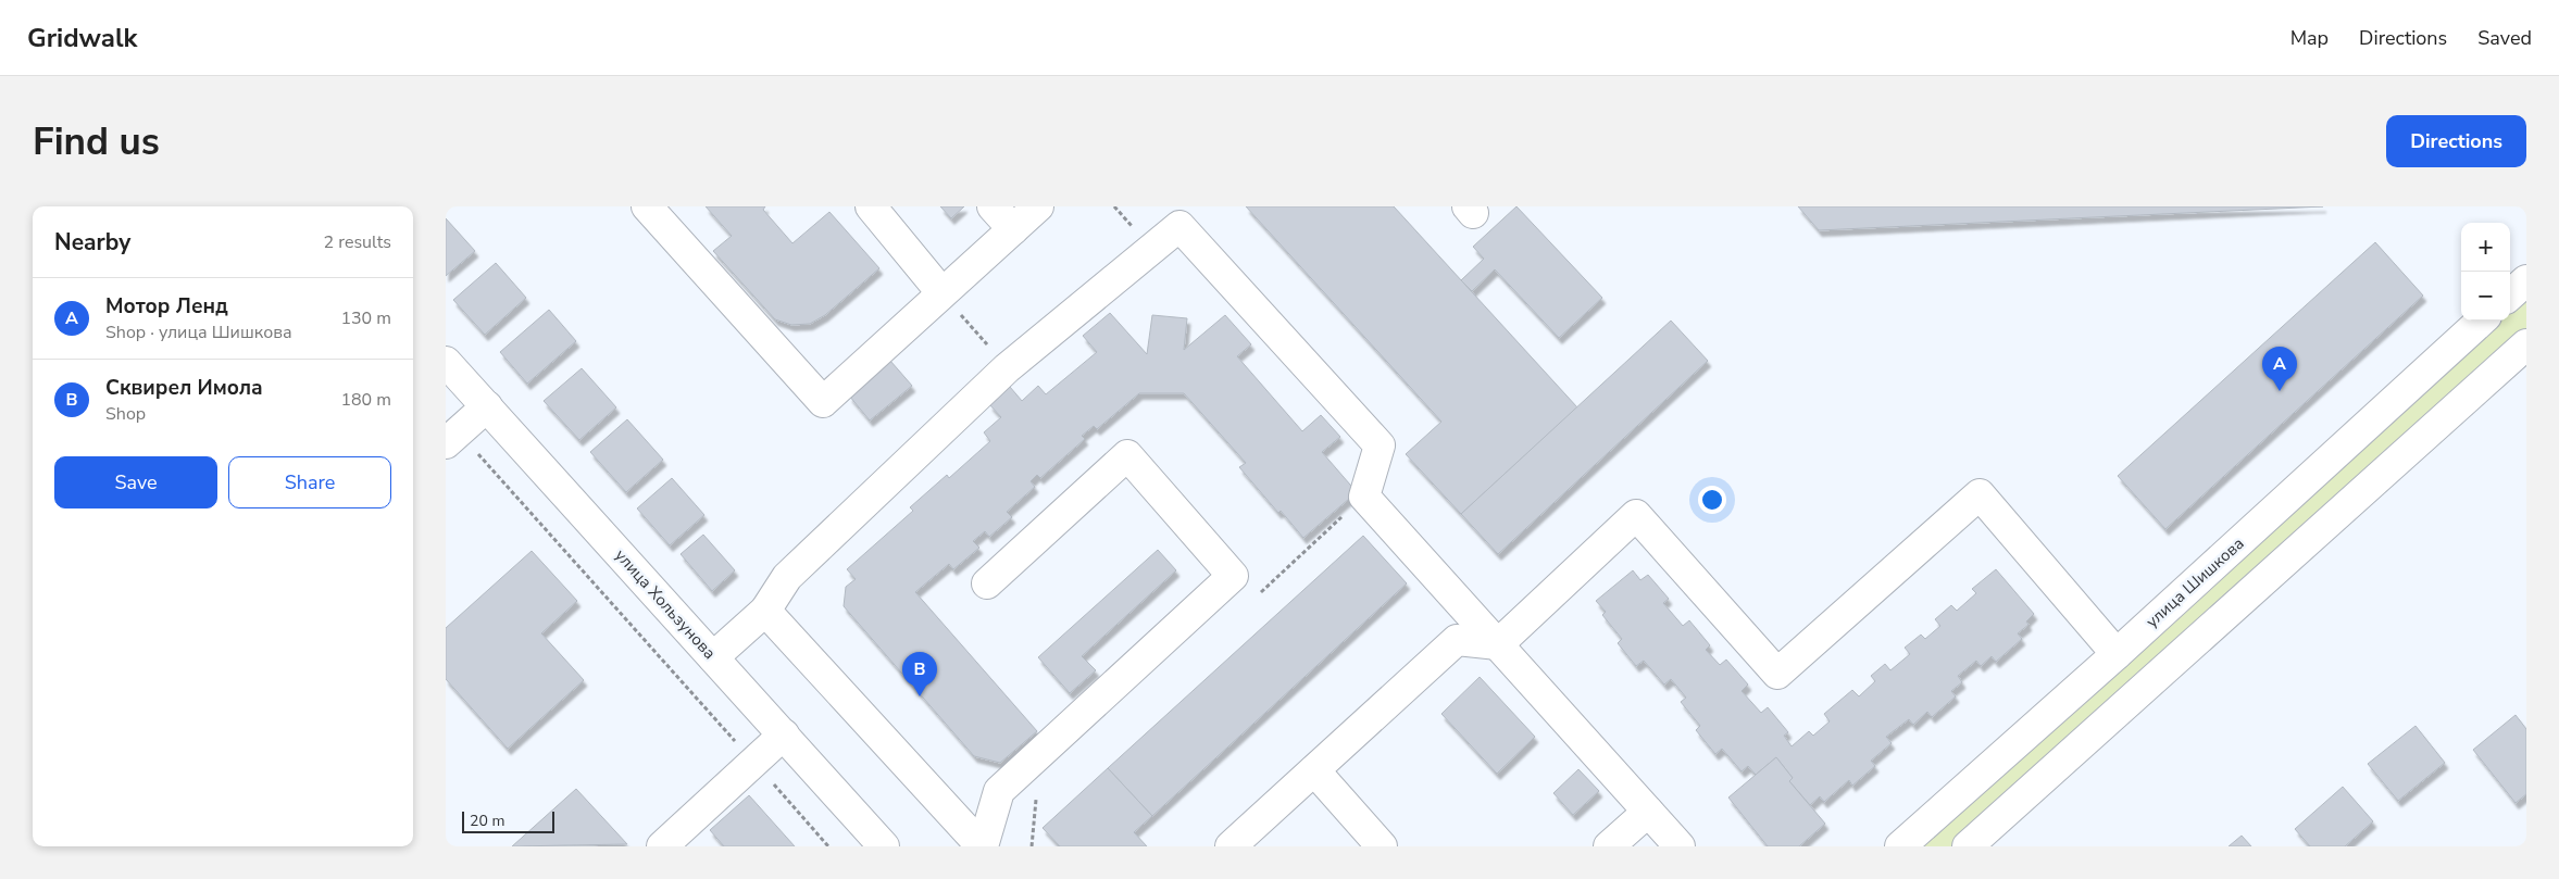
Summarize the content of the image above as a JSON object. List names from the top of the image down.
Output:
{
  "streets": {
    "main road": ["улица Шишкова", "улица Хользунова"]
  },
  "scale_bar": "20 m",
  "page": {
    "header": "Gridwalk",
    "nav": ["Map", "Directions", "Saved"],
    "buttons": [
      "Directions",
      ["Save", "Share"]
    ],
    "title": "Find us",
    "heading": ["Nearby", "2 results"],
    "map_buttons": ["+", "−"],
    "list": [
      {
        "mark": "A",
        "name": "Мотор Ленд",
        "note": "Shop · улица Шишкова",
        "value": "130 m"
      },
      {
        "mark": "B",
        "name": "Сквирел Имола",
        "note": "Shop",
        "value": "180 m"
      }
    ],
    "pins": ["A", "B"],
    "scale": "20 m"
  }
}
